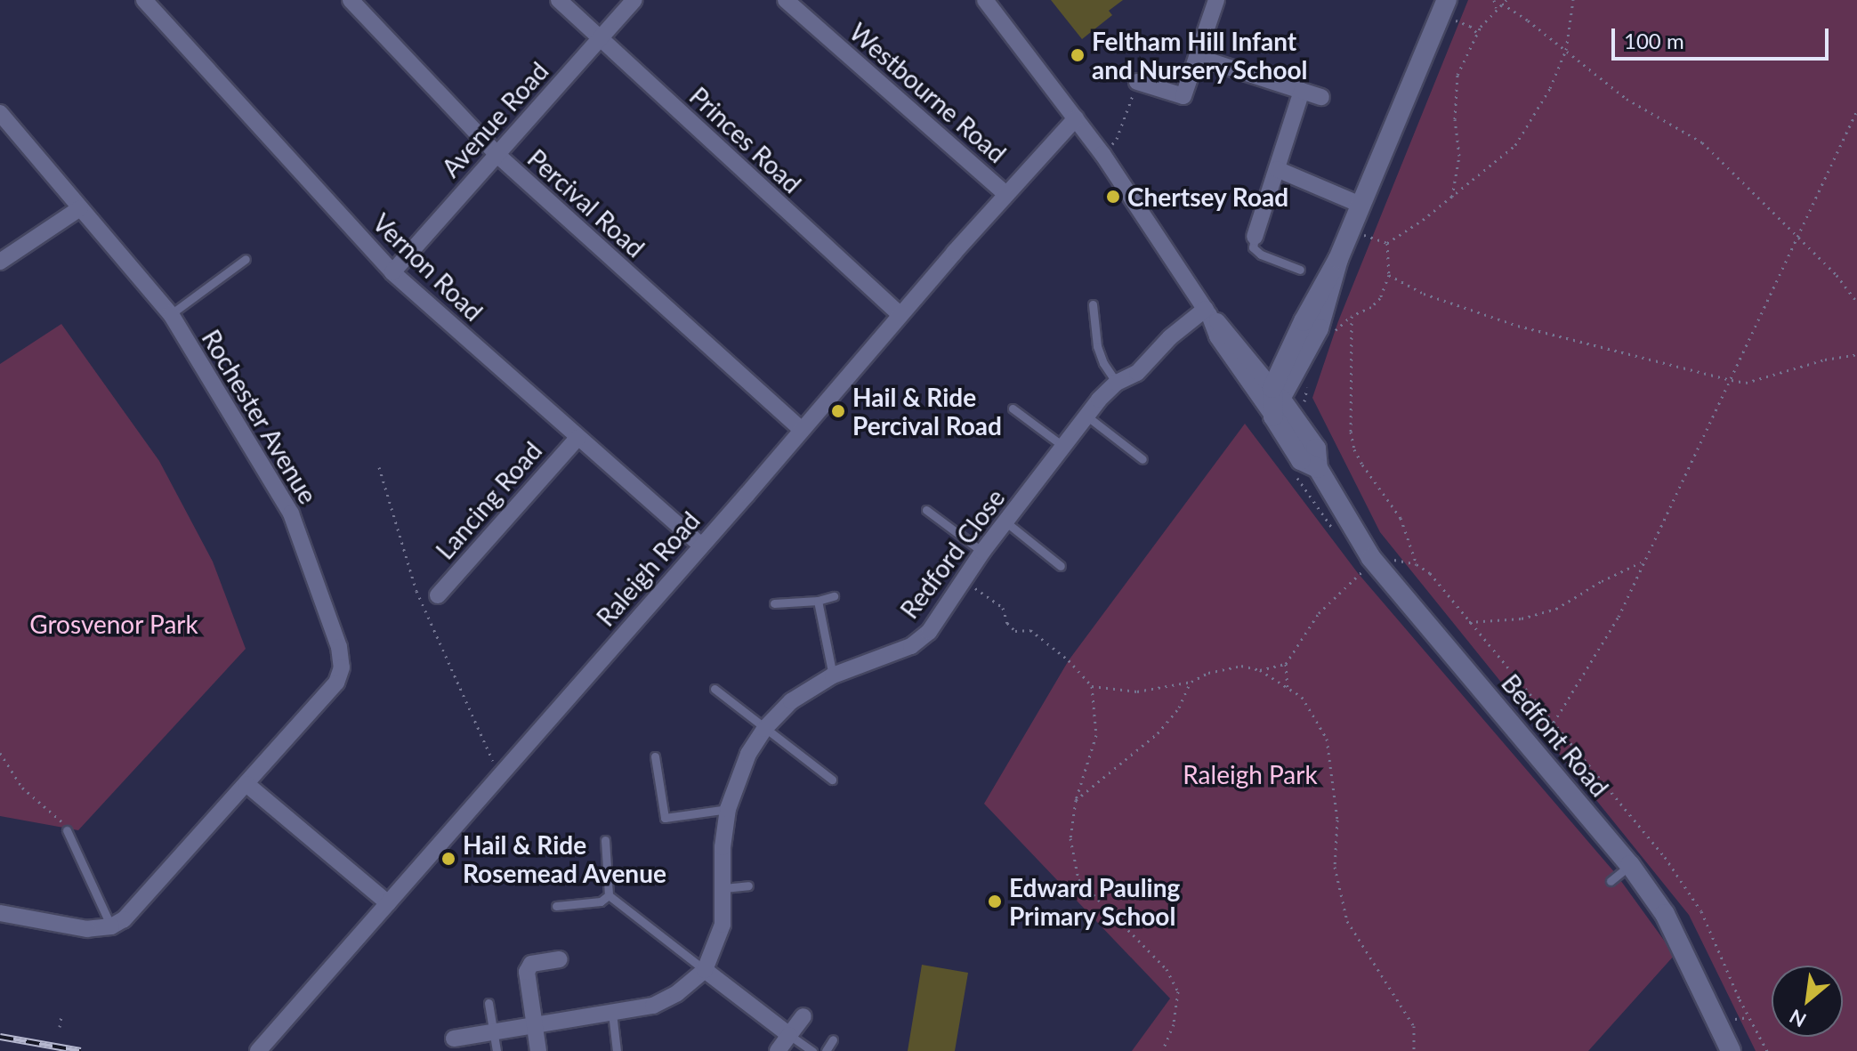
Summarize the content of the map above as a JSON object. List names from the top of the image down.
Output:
{
  "streets": {
    "street": [
      "Westbourne Road",
      "Avenue Road",
      "Princes Road",
      "Percival Road",
      "Vernon Road",
      "Rochester Avenue",
      "Lancing Road",
      "Redford Close",
      "Raleigh Road",
      "Bedfont Road"
    ]
  },
  "crossings": [
    ["Westbourne Road", "Raleigh Road"],
    ["Avenue Road", "Princes Road"],
    ["Avenue Road", "Percival Road"],
    ["Avenue Road", "Vernon Road"],
    ["Princes Road", "Raleigh Road"],
    ["Percival Road", "Raleigh Road"],
    ["Vernon Road", "Lancing Road"],
    ["Vernon Road", "Raleigh Road"],
    ["Redford Close", "Bedfont Road"],
    ["Raleigh Road", "Bedfont Road"]
  ],
  "parks": ["Grosvenor Park", "Raleigh Park"],
  "places": [
    "Feltham Hill Infant and Nursery School",
    "Chertsey Road",
    "Hail & Ride Percival Road",
    "Hail & Ride Rosemead Avenue",
    "Edward Pauling Primary School"
  ],
  "scale_bar": "100 m",
  "north": "bottom left"
}
